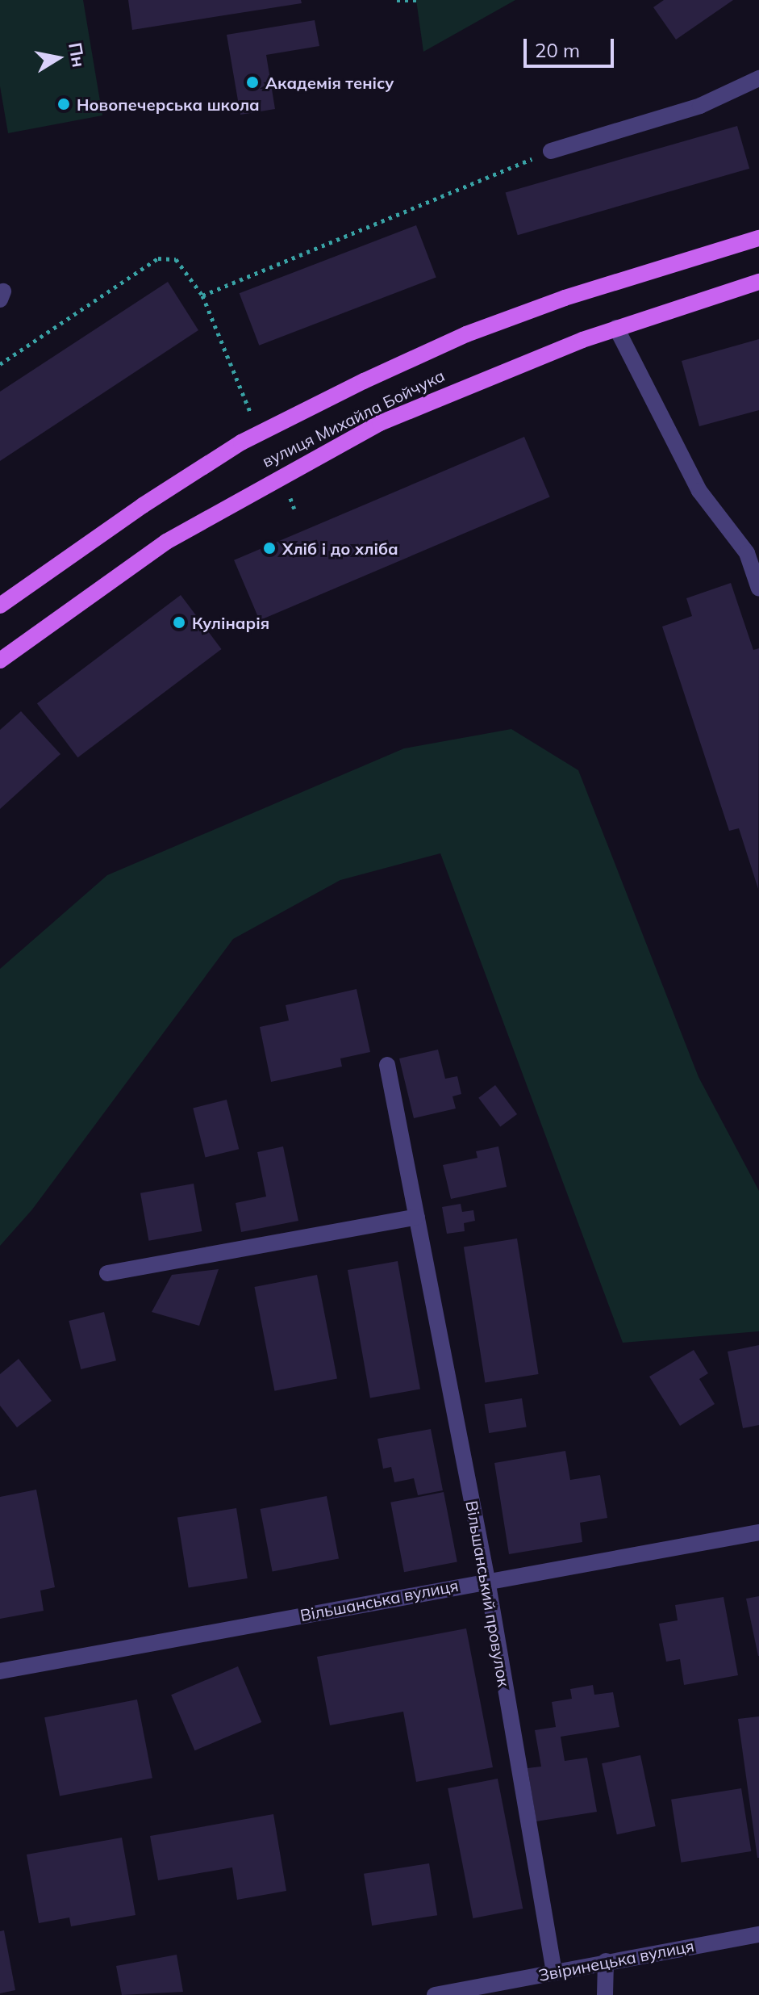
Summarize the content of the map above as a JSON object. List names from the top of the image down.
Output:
{
  "streets": {
    "main road": ["вулиця Михайла Бойчука"],
    "street": ["Вільшанський провулок", "Вільшанська вулиця", "Звіринецька вулиця"]
  },
  "crossings": [
    ["Вільшанський провулок", "Вільшанська вулиця"],
    ["Вільшанський провулок", "Звіринецька вулиця"]
  ],
  "places": [
    "Академія тенісу",
    "Новопечерська школа",
    "Хліб і до хліба",
    "Кулінарія"
  ],
  "scale_bar": "20 m",
  "north": "right"
}
